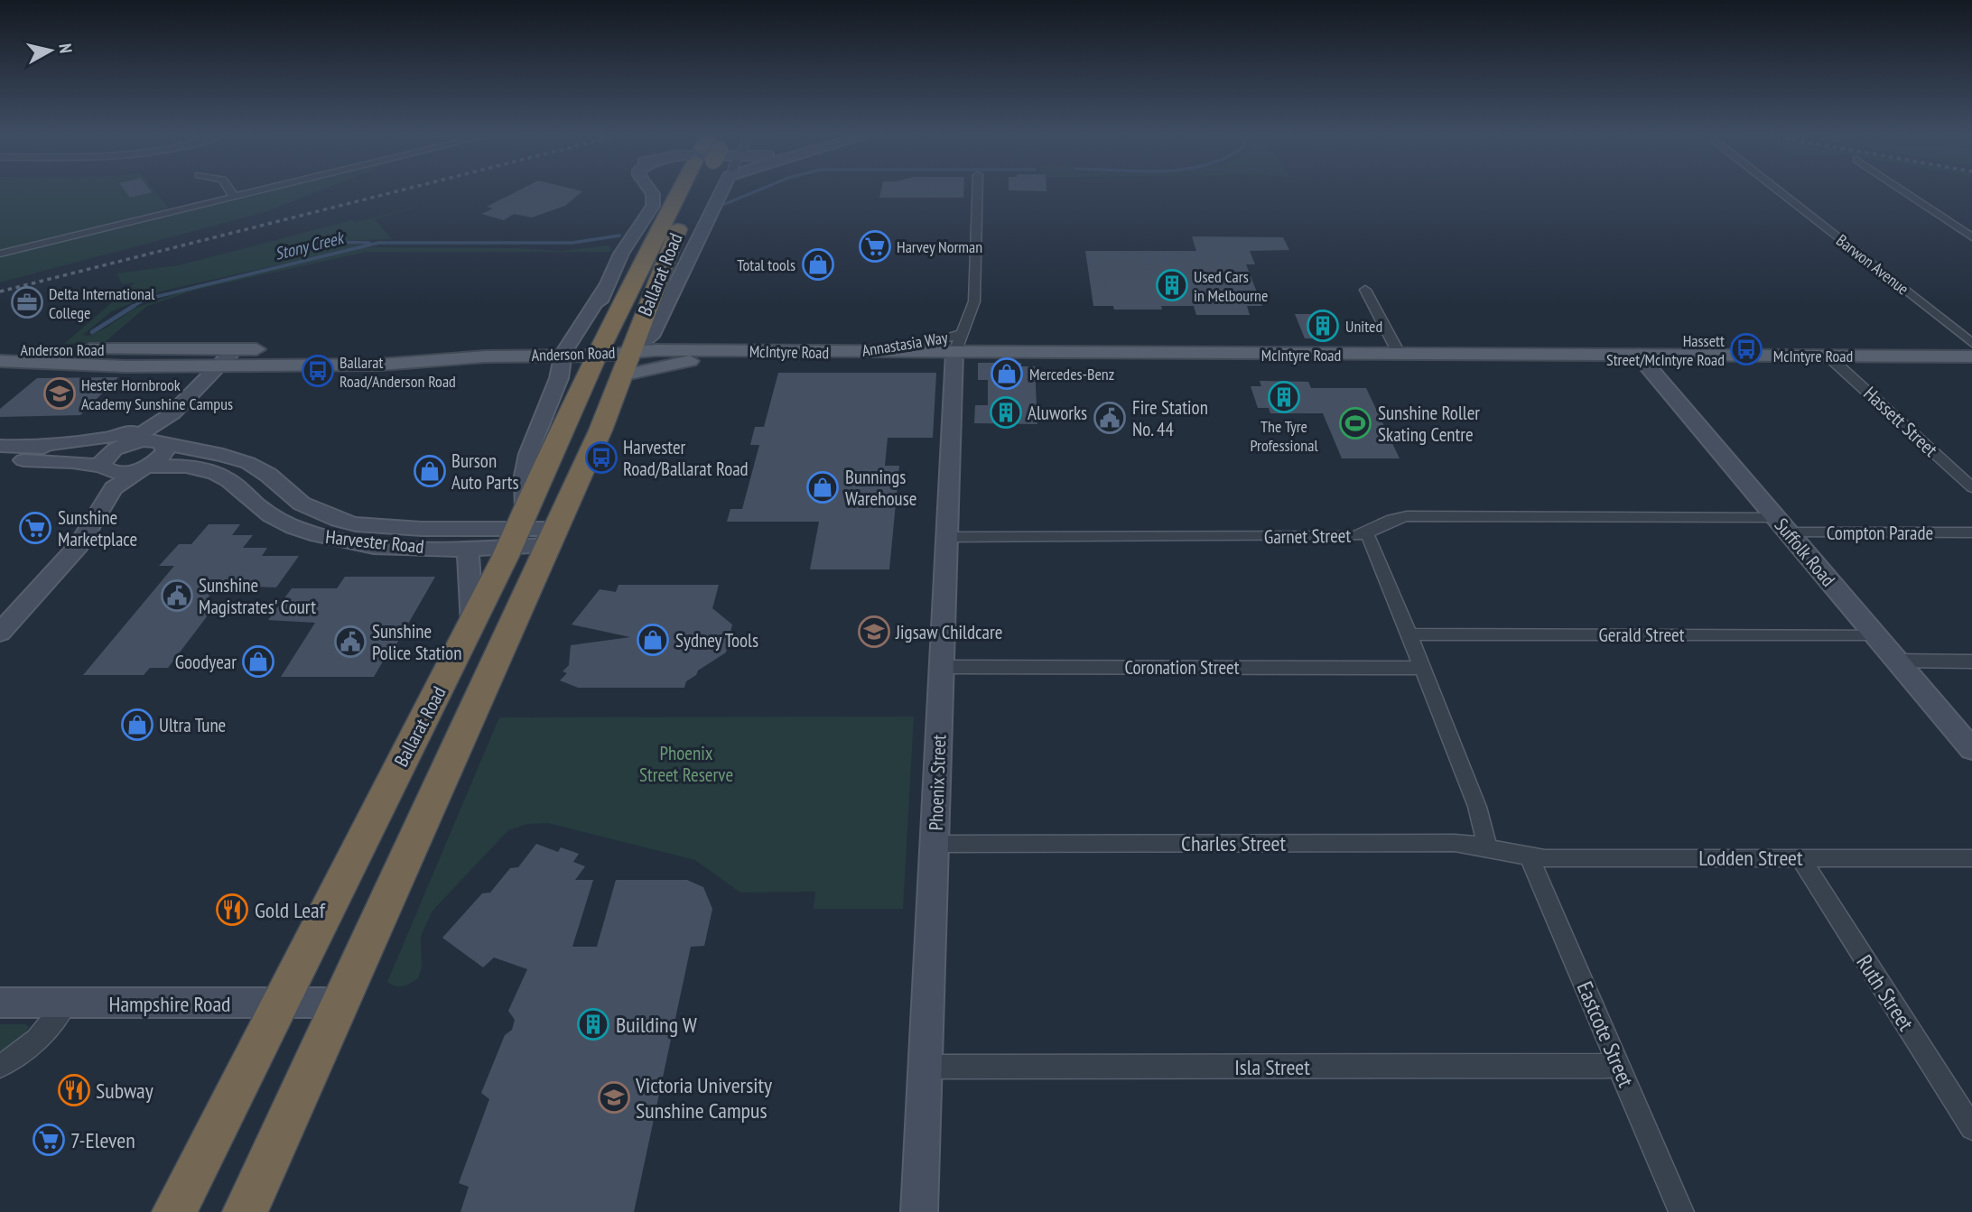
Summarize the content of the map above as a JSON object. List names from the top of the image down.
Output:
{
  "streets": {
    "highway": ["Ballarat Road"],
    "main road": ["Anderson Road", "McIntyre Road"],
    "street": [
      "Barwon Avenue",
      "Annastasia Way",
      "Hassett Street",
      "Compton Parade",
      "Garnet Street",
      "Harvester Road",
      "Suffolk Road",
      "Gerald Street",
      "Coronation Street",
      "Phoenix Street",
      "Charles Street",
      "Lodden Street",
      "Ruth Street",
      "Hampshire Road",
      "Eastcote Street",
      "Isla Street"
    ]
  },
  "crossings": [
    ["Ballarat Road", "Anderson Road"],
    ["Ballarat Road", "McIntyre Road"],
    ["Ballarat Road", "Harvester Road"],
    ["Ballarat Road", "Hampshire Road"],
    ["Annastasia Way", "McIntyre Road"],
    ["Annastasia Way", "Phoenix Street"],
    ["Anderson Road", "McIntyre Road"],
    ["McIntyre Road", "Hassett Street"],
    ["McIntyre Road", "Suffolk Road"],
    ["McIntyre Road", "Phoenix Street"],
    ["Compton Parade", "Garnet Street"],
    ["Compton Parade", "Suffolk Road"],
    ["Garnet Street", "Suffolk Road"],
    ["Garnet Street", "Phoenix Street"],
    ["Suffolk Road", "Gerald Street"],
    ["Coronation Street", "Phoenix Street"],
    ["Phoenix Street", "Charles Street"],
    ["Phoenix Street", "Isla Street"],
    ["Charles Street", "Lodden Street"],
    ["Charles Street", "Eastcote Street"],
    ["Lodden Street", "Ruth Street"],
    ["Lodden Street", "Eastcote Street"],
    ["Eastcote Street", "Isla Street"]
  ],
  "water": ["Stony Creek"],
  "parks": ["Phoenix Street Reserve"],
  "places": {
    "supermarket": ["Harvey Norman", "Sunshine Marketplace", "7-Eleven"],
    "shop": [
      "Total tools",
      "Mercedes-Benz",
      "Burson Auto Parts",
      "Bunnings Warehouse",
      "Sydney Tools",
      "Goodyear",
      "Ultra Tune"
    ],
    "building": [
      "Used Cars in Melbourne",
      "United",
      "The Tyre Professional",
      "Aluworks",
      "Building W"
    ],
    "office": ["Delta International College"],
    "bus stop": ["Hassett Street/McIntyre Road", "Ballarat Road/Anderson Road", "Harvester Road/Ballarat Road"],
    "school or university": ["Hester Hornbrook Academy Sunshine Campus", "Jigsaw Childcare", "Victoria University Sunshine Campus"],
    "public building": ["Fire Station No. 44", "Sunshine Magistrates' Court", "Sunshine Police Station"],
    "sports": ["Sunshine Roller Skating Centre"],
    "restaurant": ["Gold Leaf", "Subway"]
  },
  "north": "right"
}
